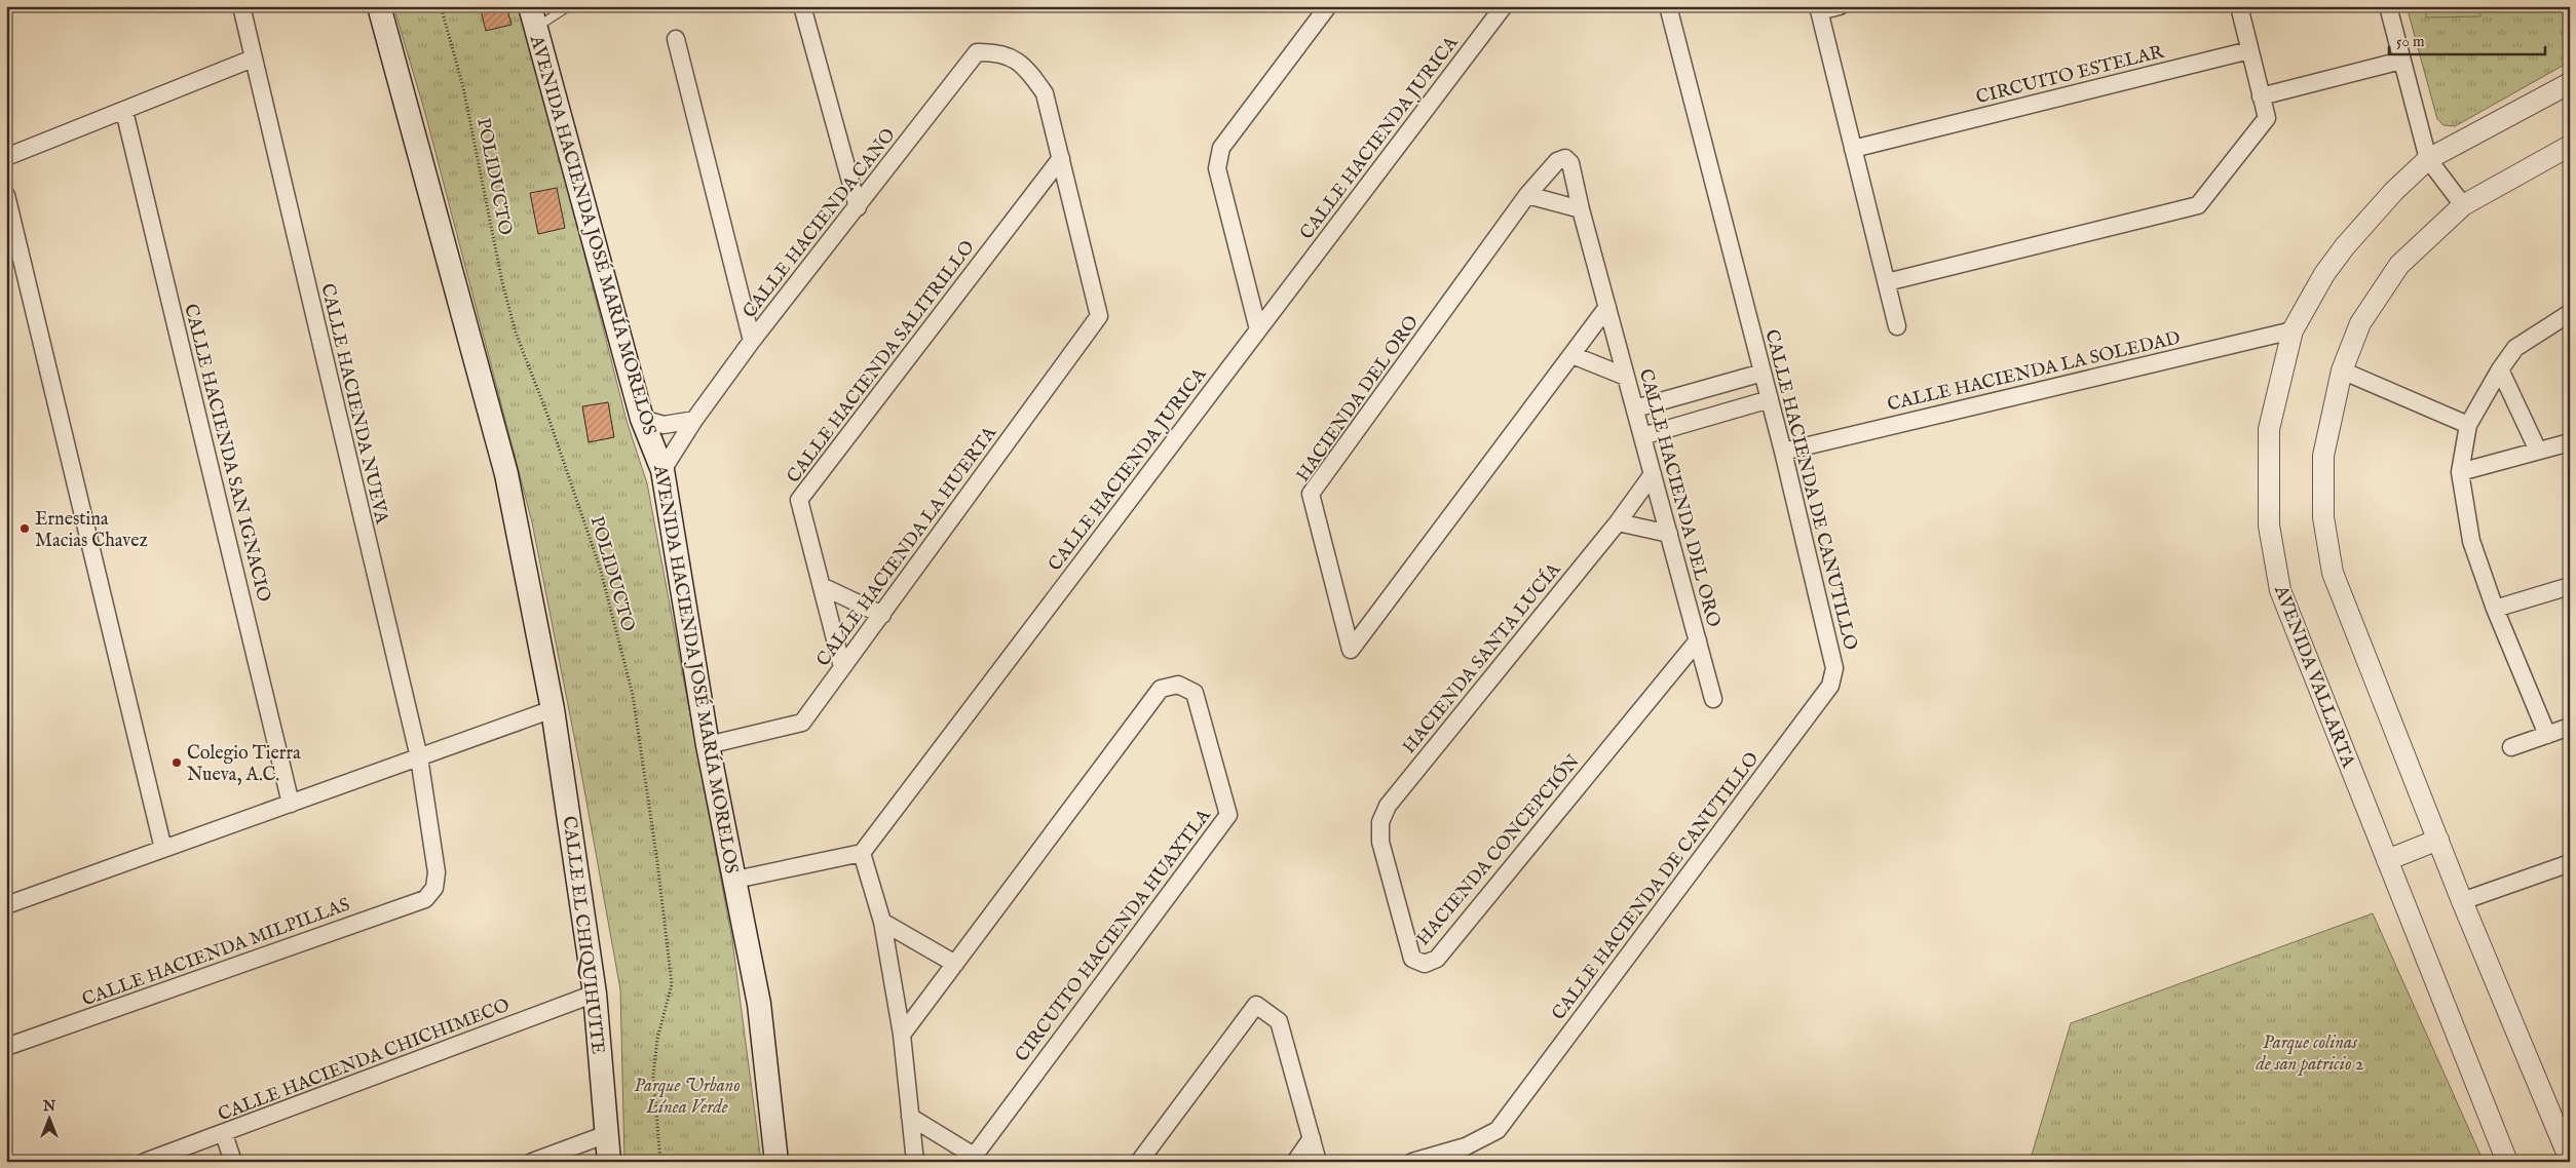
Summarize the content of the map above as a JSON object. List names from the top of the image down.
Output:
{
  "streets": {
    "main road": ["AVENIDA HACIENDA JOSÉ MARÍA MORELOS", "CALLE EL CHIQUIHUITE"],
    "street": [
      "CIRCUITO ESTELAR",
      "CALLE HACIENDA JURICA",
      "CALLE HACIENDA CANO",
      "CALLE HACIENDA SALITRILLO",
      "CALLE HACIENDA LA SOLEDAD",
      "HACIENDA DEL ORO",
      "CALLE HACIENDA NUEVA",
      "CALLE HACIENDA SAN IGNACIO",
      "CALLE HACIENDA DE CANUTILLO",
      "CALLE HACIENDA DEL ORO",
      "CALLE HACIENDA LA HUERTA",
      "HACIENDA SANTA LUCÍA",
      "AVENIDA VALLARTA",
      "HACIENDA CONCEPCIÓN",
      "CIRCUITO HACIENDA HUAXTLA",
      "CALLE HACIENDA MILPILLAS",
      "CALLE HACIENDA CHICHIMECO"
    ],
    "path": ["POLIDUCTO"]
  },
  "crossings": [
    ["CALLE HACIENDA CANO", "AVENIDA HACIENDA JOSÉ MARÍA MORELOS"],
    ["CALLE HACIENDA CANO", "CALLE HACIENDA SALITRILLO"],
    ["CALLE HACIENDA CANO", "CALLE HACIENDA LA HUERTA"],
    ["AVENIDA HACIENDA JOSÉ MARÍA MORELOS", "CALLE HACIENDA LA HUERTA"],
    ["CALLE HACIENDA SALITRILLO", "CALLE HACIENDA LA HUERTA"],
    ["CALLE HACIENDA LA SOLEDAD", "CALLE HACIENDA DE CANUTILLO"],
    ["CALLE HACIENDA LA SOLEDAD", "AVENIDA VALLARTA"],
    ["HACIENDA DEL ORO", "CALLE HACIENDA DEL ORO"],
    ["CALLE HACIENDA NUEVA", "CALLE HACIENDA MILPILLAS"],
    ["CALLE HACIENDA DEL ORO", "HACIENDA SANTA LUCÍA"],
    ["CALLE HACIENDA DEL ORO", "HACIENDA CONCEPCIÓN"],
    ["HACIENDA SANTA LUCÍA", "HACIENDA CONCEPCIÓN"],
    ["CALLE EL CHIQUIHUITE", "CALLE HACIENDA CHICHIMECO"]
  ],
  "parks": ["Parque colinas de san patricio 2", "Parque Urbano Línea Verde"],
  "places": ["Ernestina Macias Chavez", "Colegio Tierra Nueva, A.C."],
  "scale_bar": "50 m",
  "north": "top"
}
